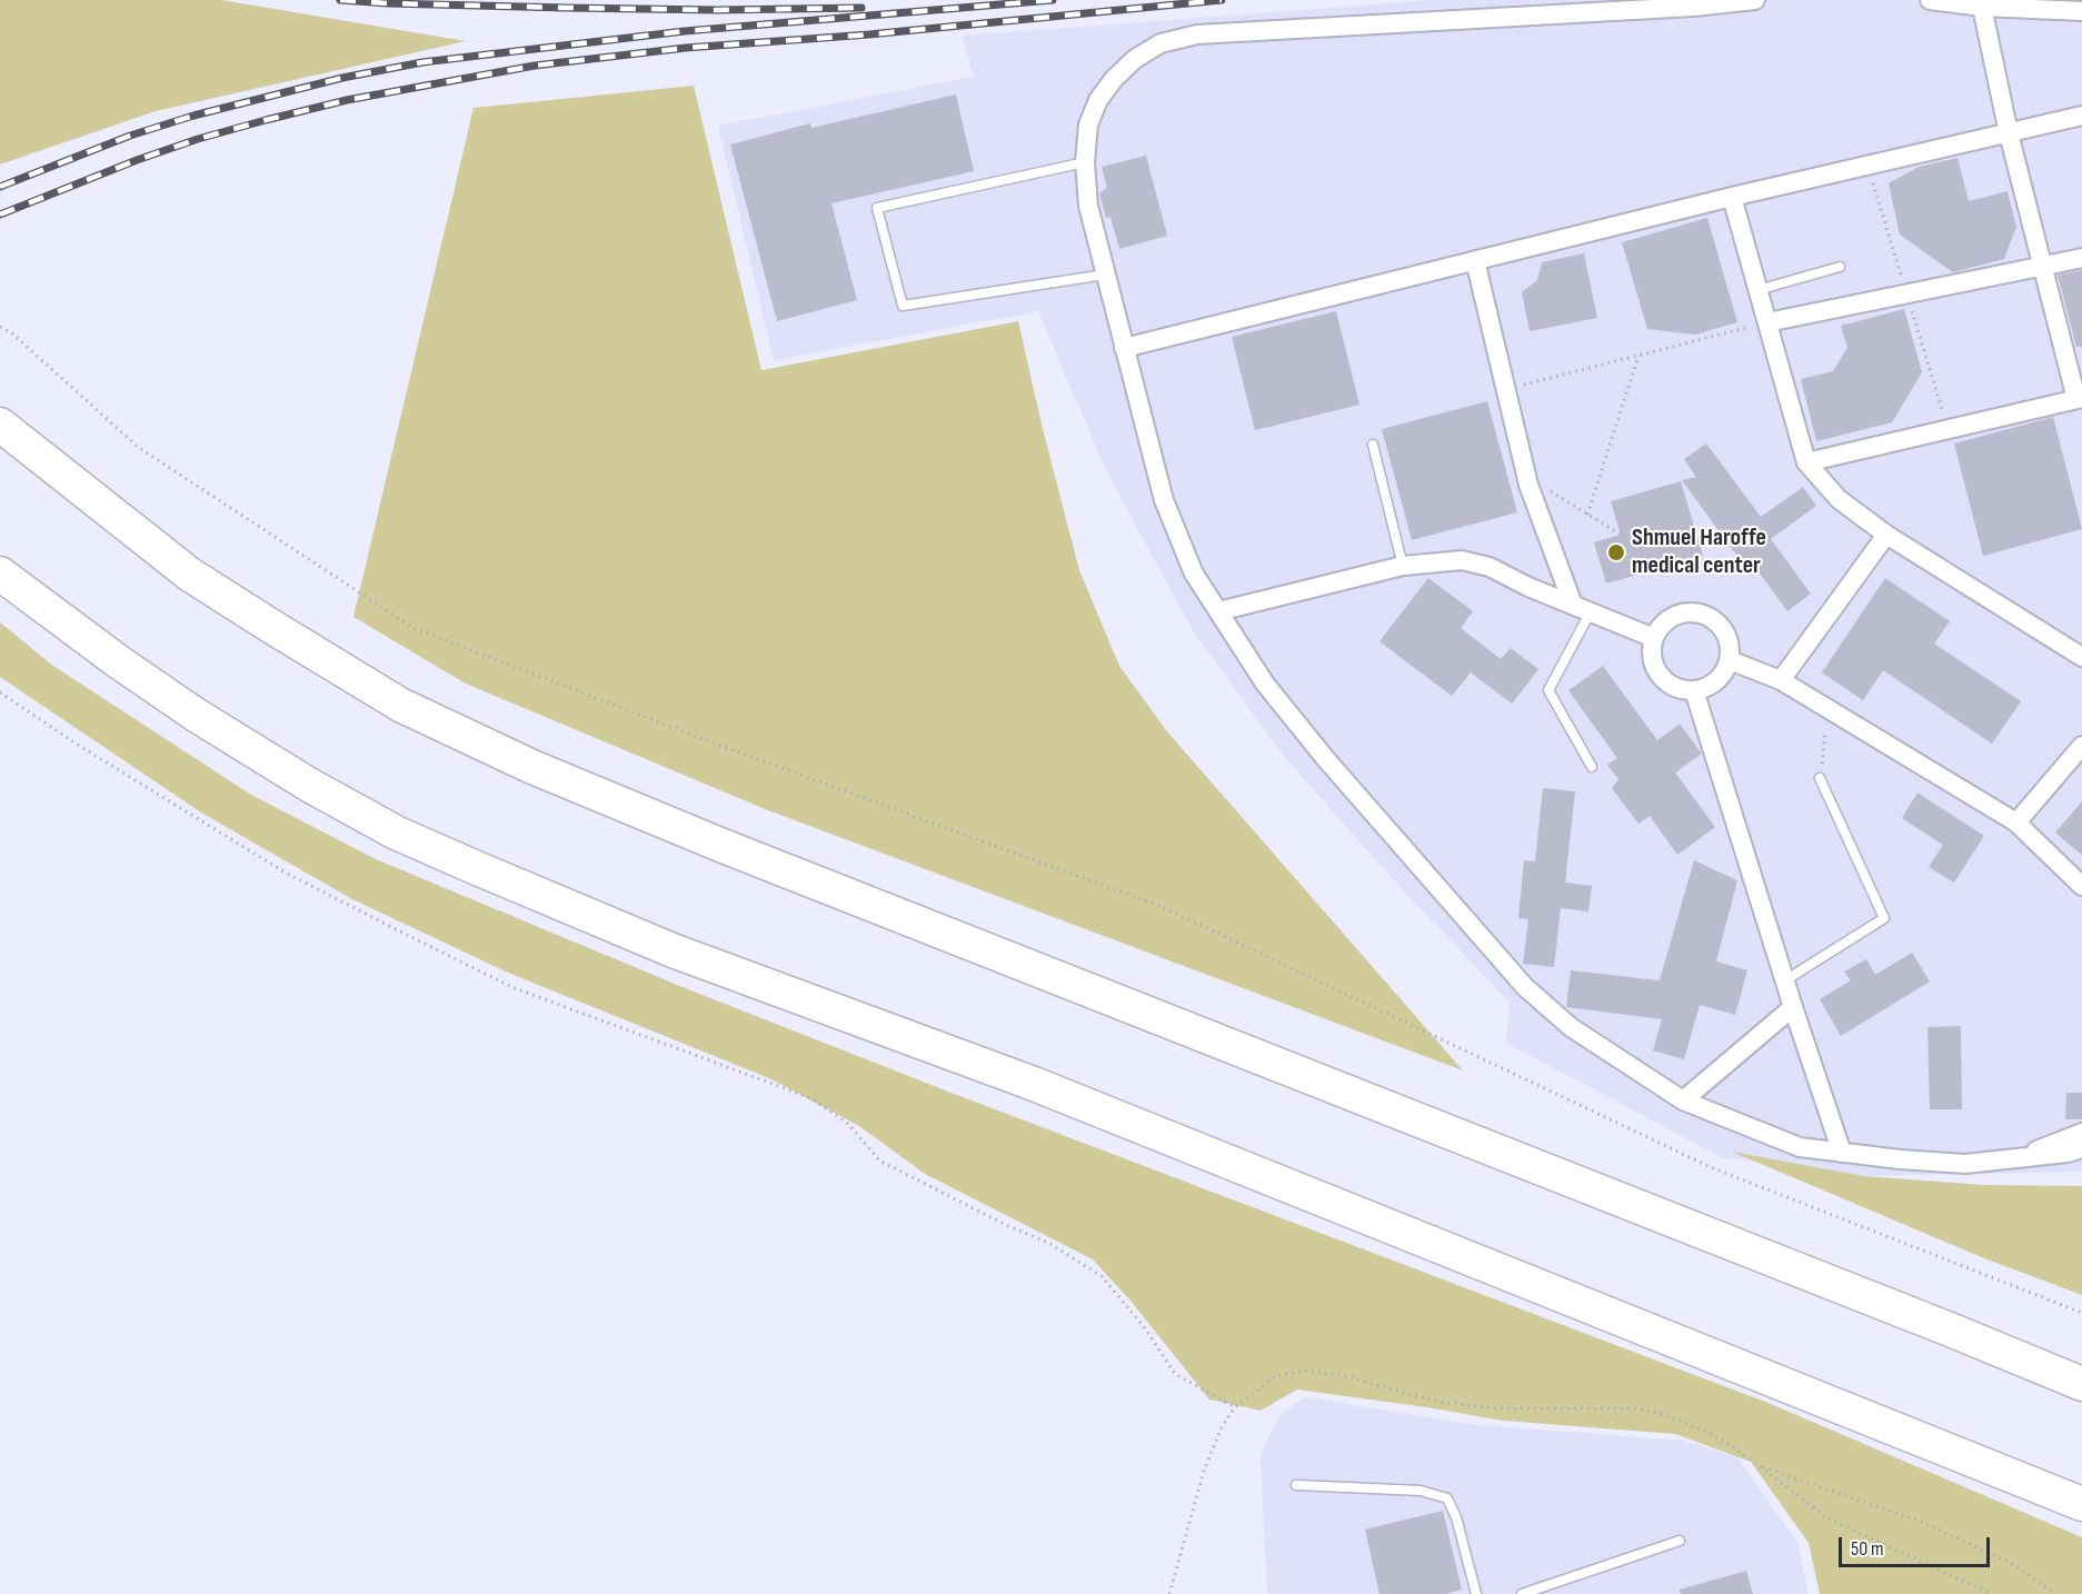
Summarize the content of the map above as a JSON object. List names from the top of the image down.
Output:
{
  "places": ["Shmuel Haroffe medical center"],
  "scale_bar": "50 m"
}
